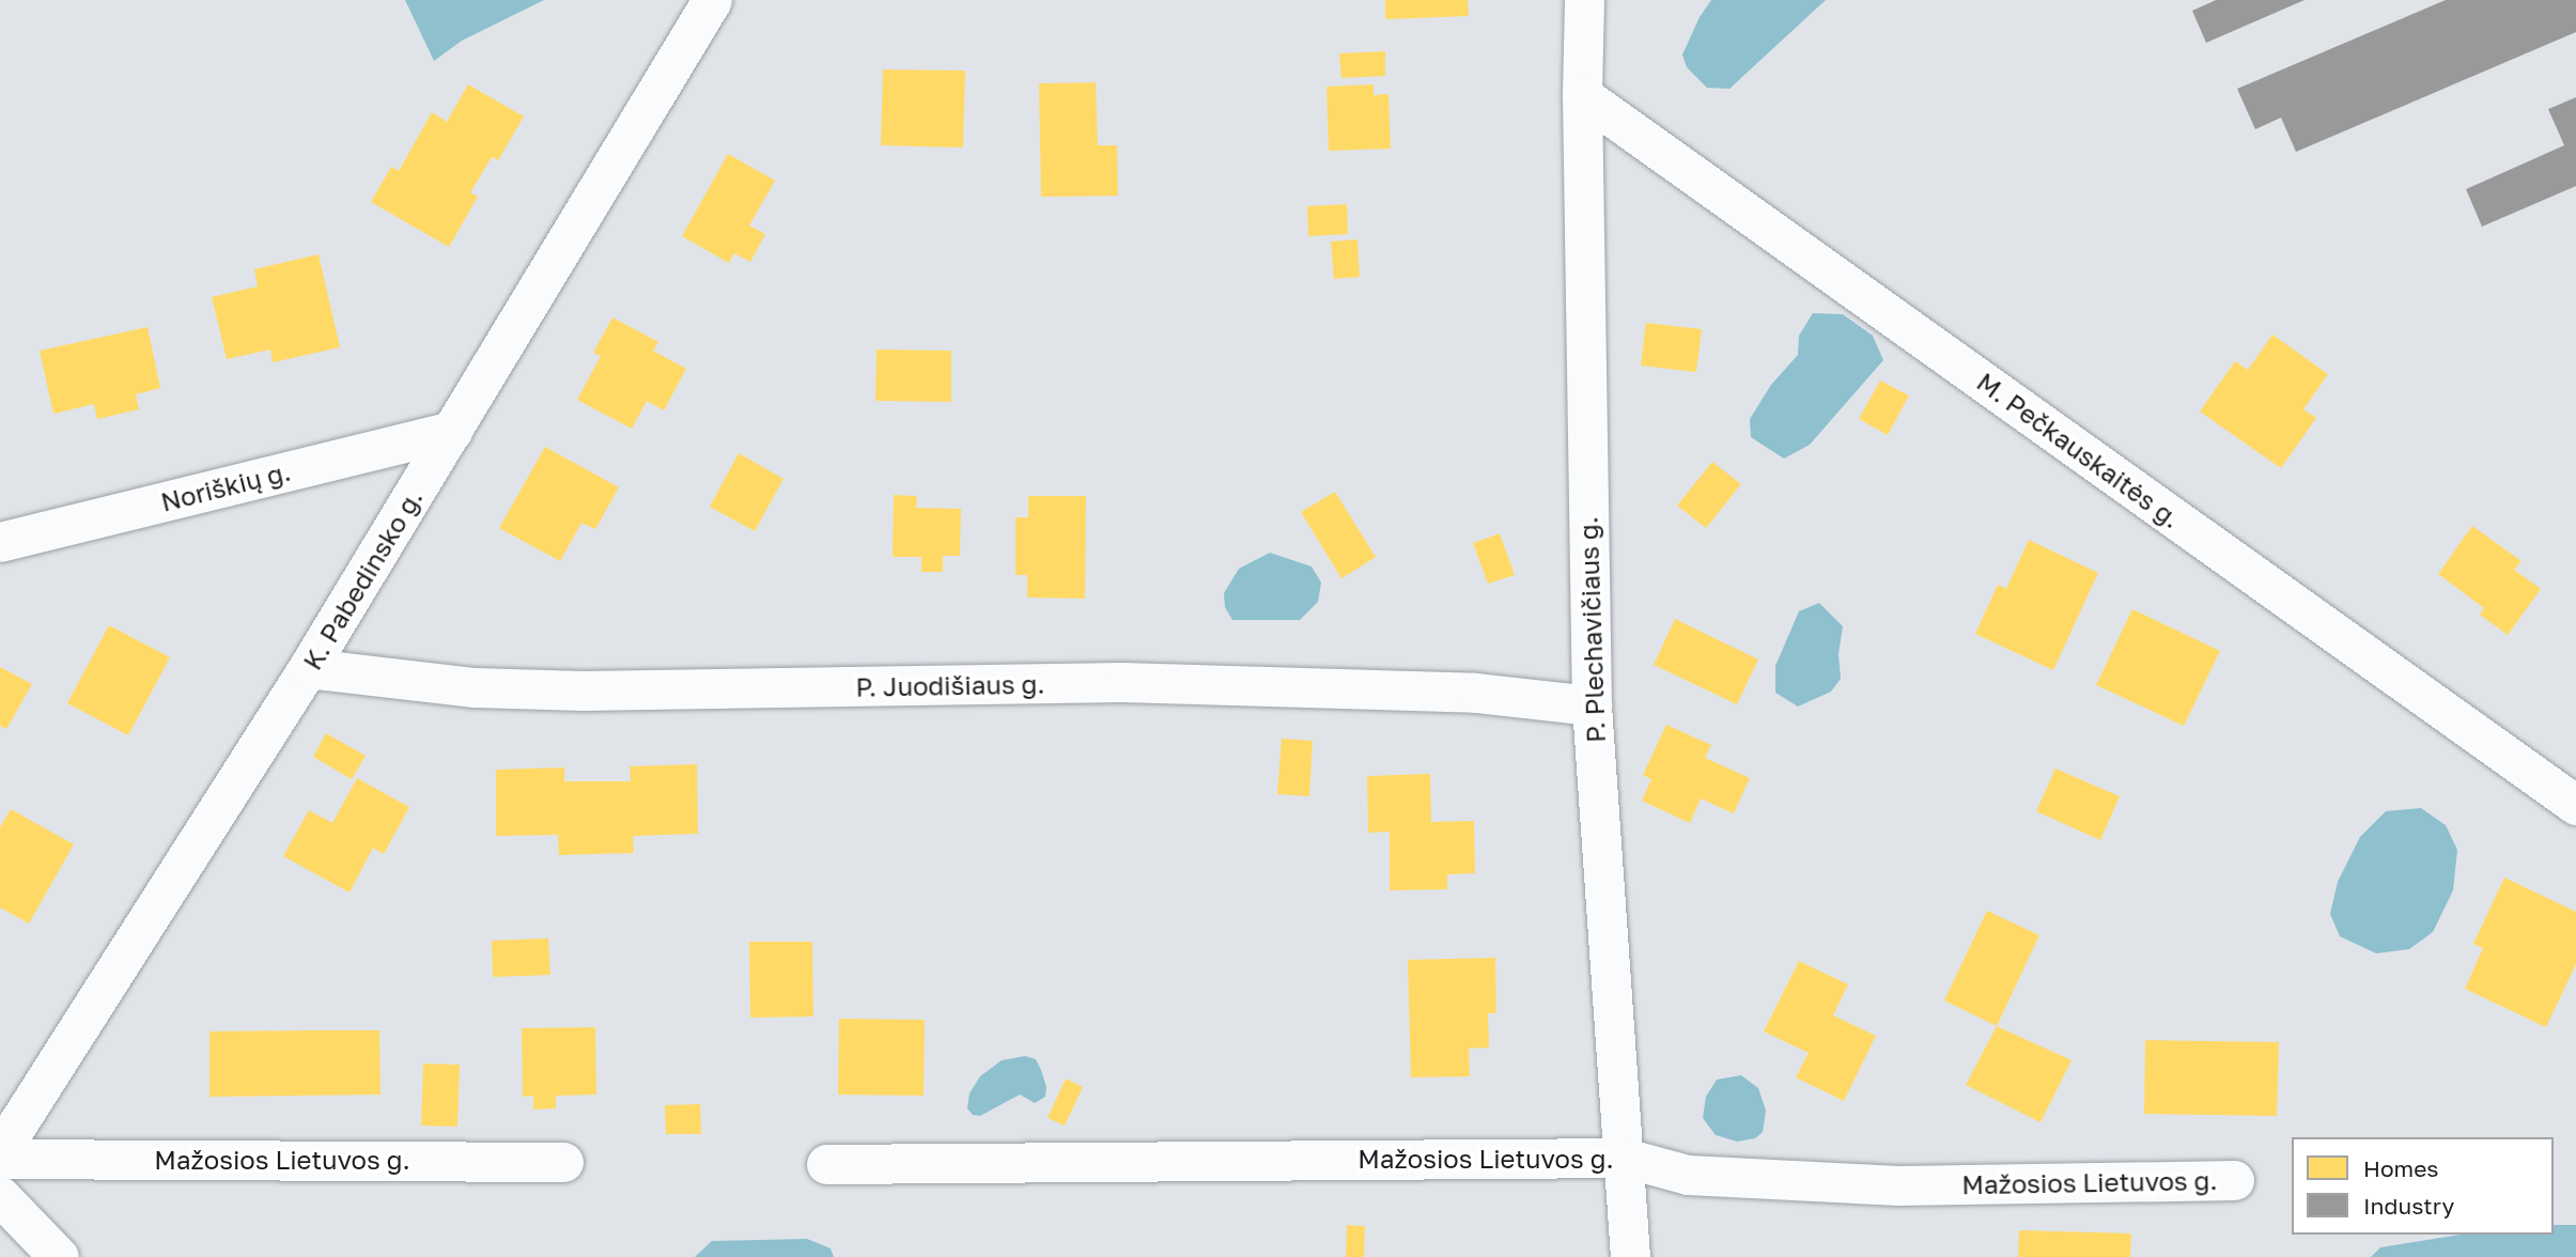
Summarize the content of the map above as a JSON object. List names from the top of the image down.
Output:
{
  "streets": {
    "street": [
      "M. Pečkauskaitės g.",
      "Noriškių g.",
      "K. Pabedinsko g.",
      "P. Plechavičiaus g.",
      "P. Juodišiaus g.",
      "Mažosios Lietuvos g."
    ]
  },
  "crossings": [
    ["M. Pečkauskaitės g.", "P. Plechavičiaus g."],
    ["Noriškių g.", "K. Pabedinsko g."],
    ["K. Pabedinsko g.", "P. Juodišiaus g."],
    ["P. Plechavičiaus g.", "P. Juodišiaus g."],
    ["P. Plechavičiaus g.", "Mažosios Lietuvos g."]
  ],
  "legend": ["Homes", "Industry"]
}
